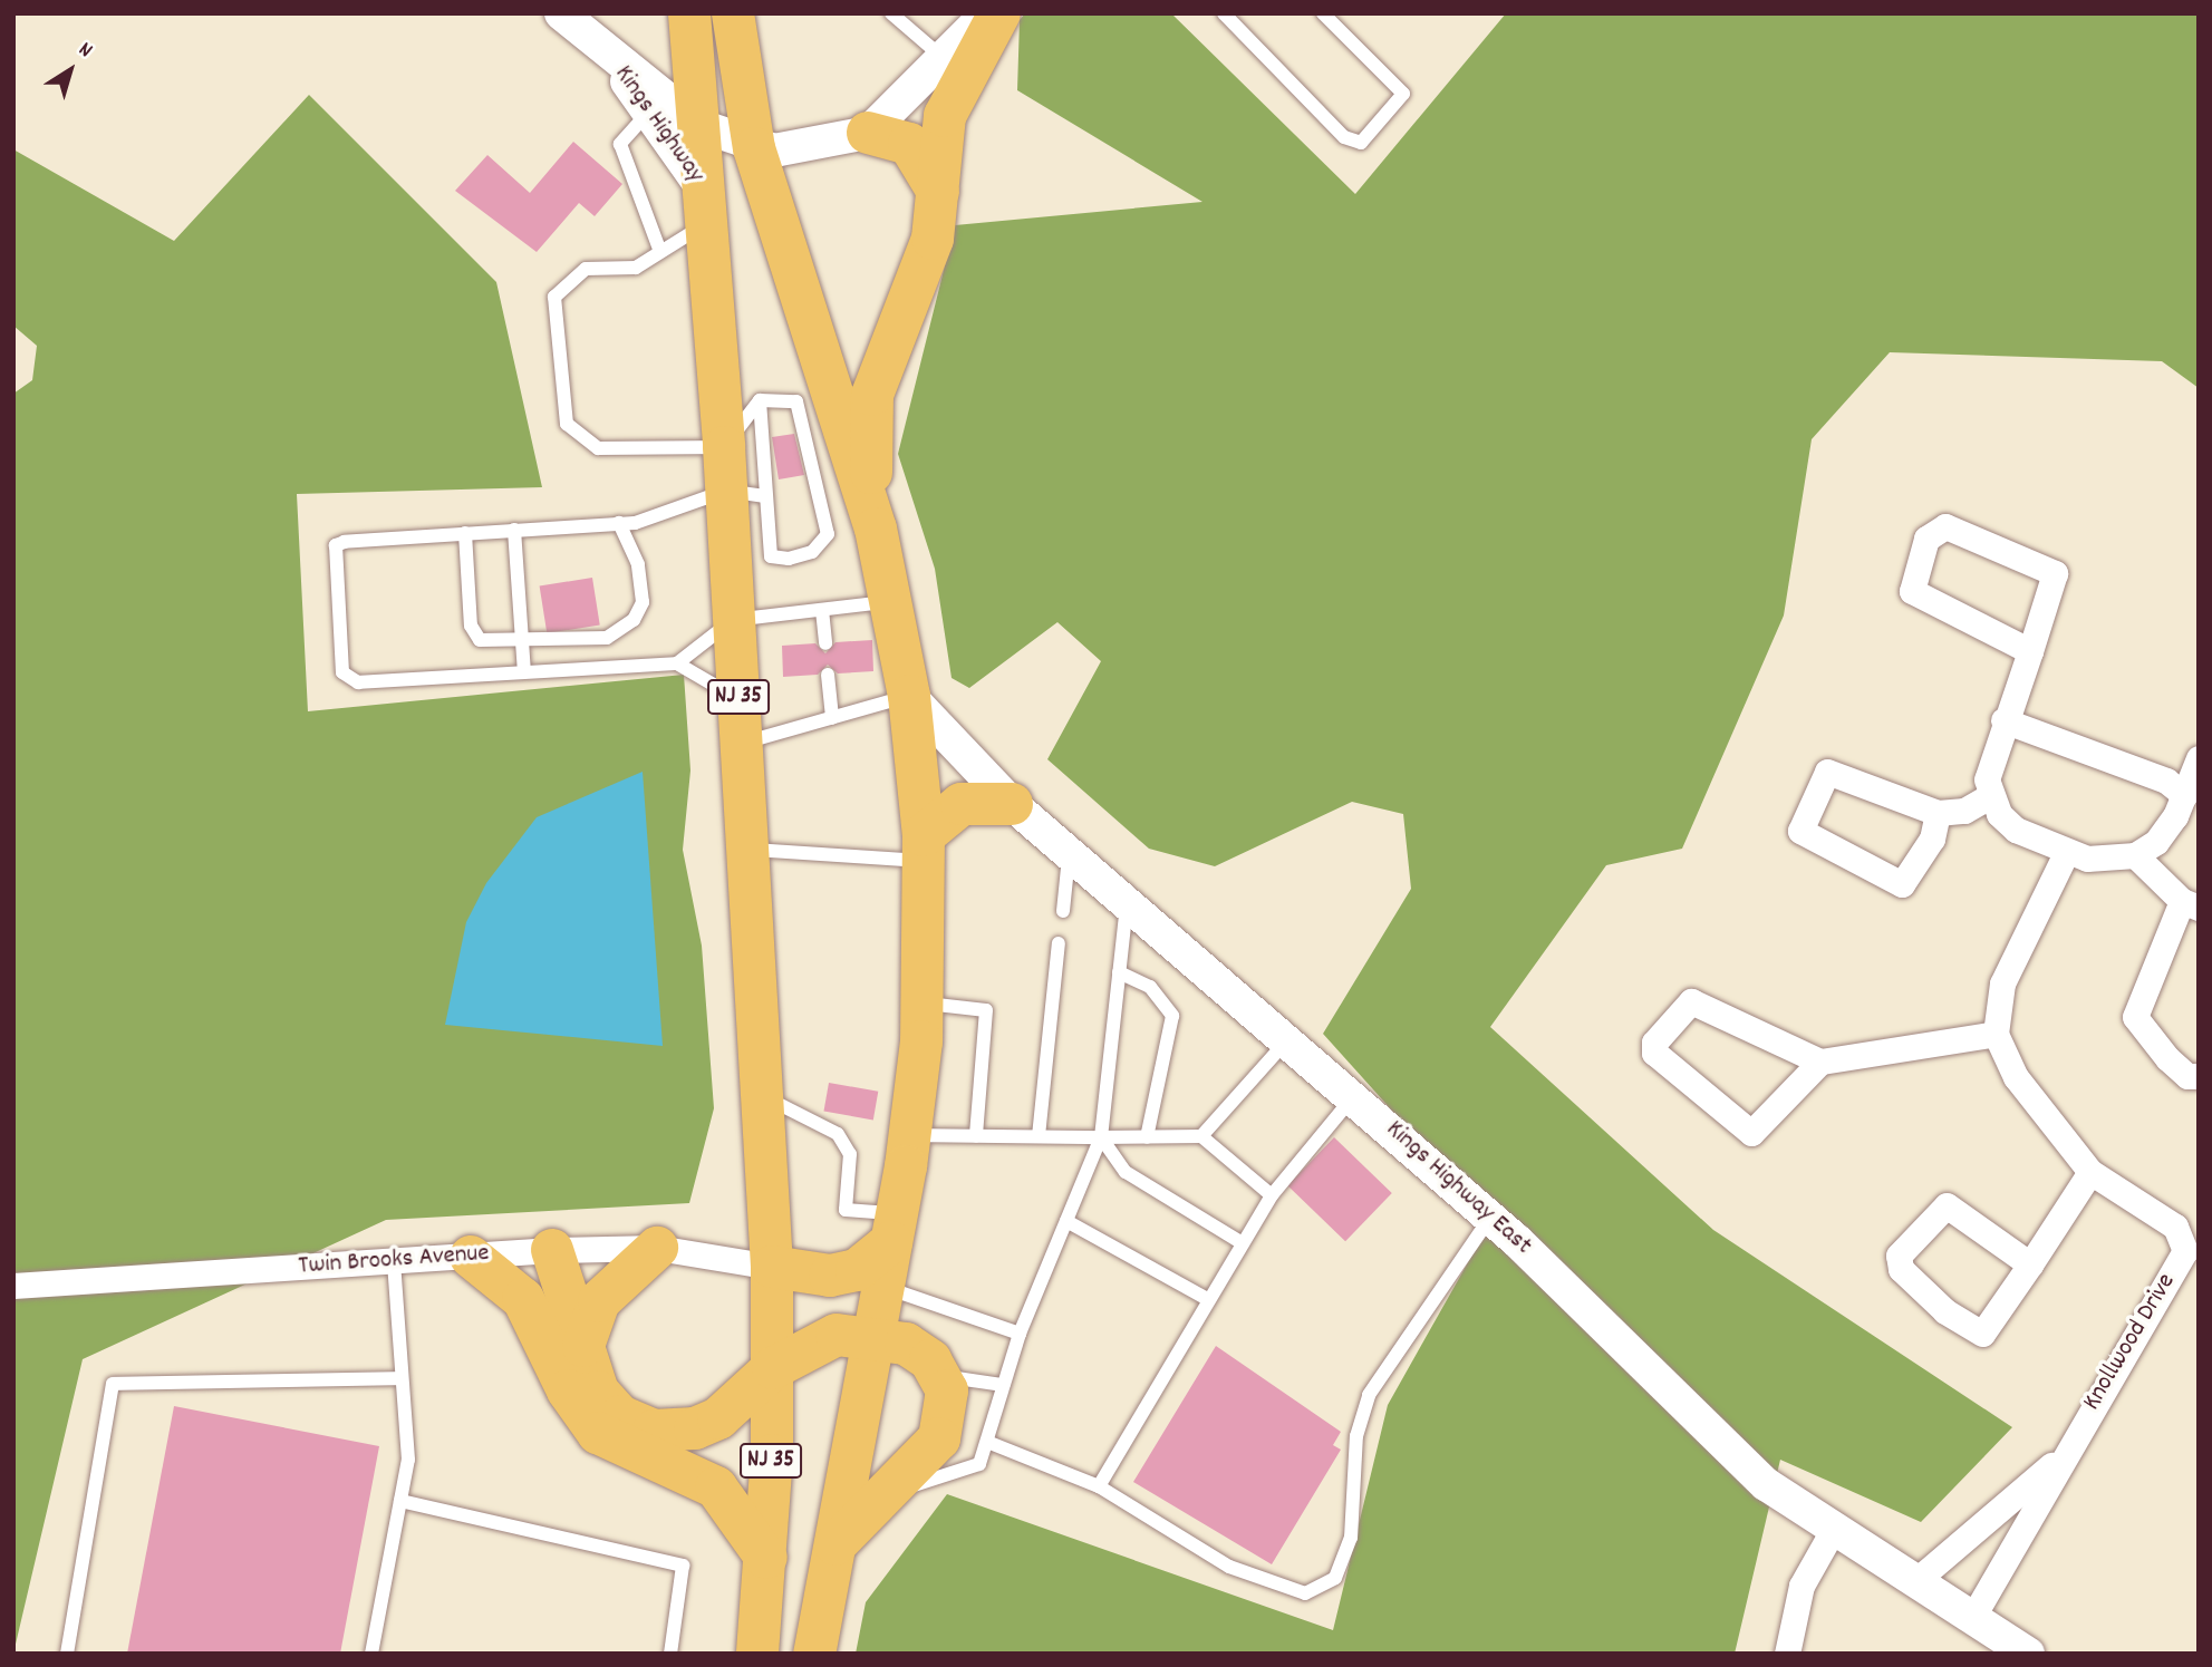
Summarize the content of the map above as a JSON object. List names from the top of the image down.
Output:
{
  "streets": {
    "highway": ["NJ 35"],
    "street": [
      "Kings Highway",
      "Kings Highway East",
      "Twin Brooks Avenue",
      "Knollwood Drive"
    ]
  },
  "crossings": [
    ["Kings Highway", "NJ 35"],
    ["NJ 35", "Twin Brooks Avenue"],
    ["Kings Highway East", "Knollwood Drive"]
  ],
  "north": "top right"
}
